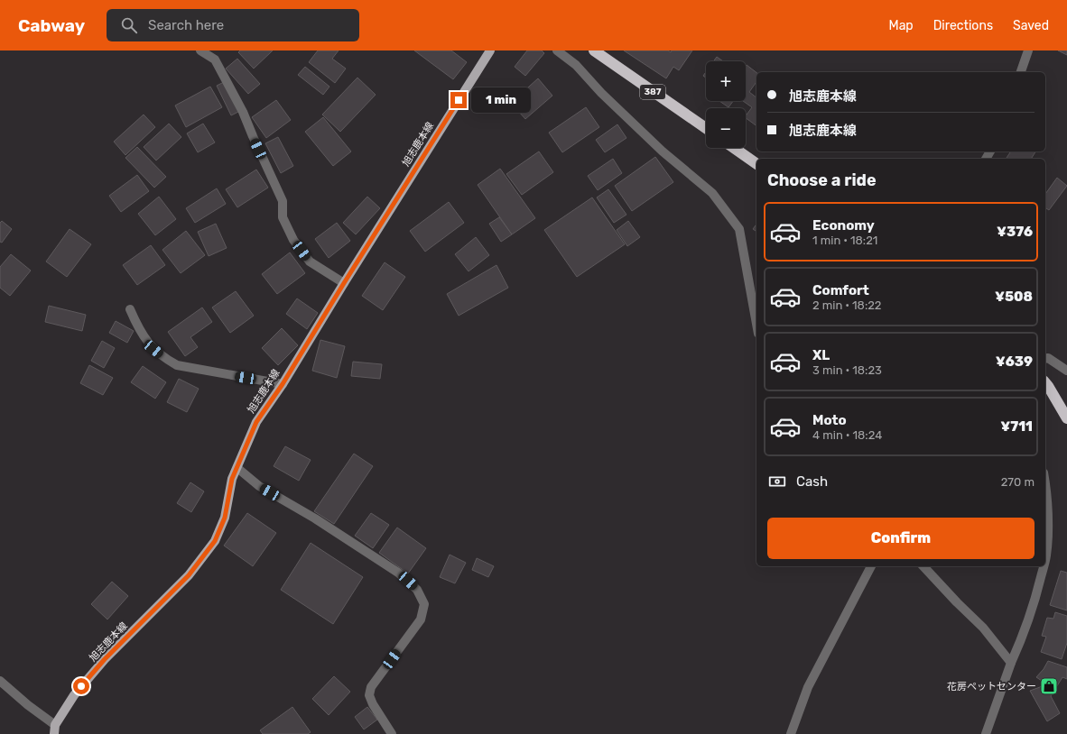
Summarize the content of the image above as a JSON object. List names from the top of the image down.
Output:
{
  "streets": {
    "highway": ["387"],
    "main road": ["旭志鹿本線"]
  },
  "places": {
    "shop": ["花房ペットセンター"]
  },
  "page": {
    "header": "Cabway",
    "search": "Search here",
    "nav": ["Map", "Directions", "Saved"],
    "map_buttons": ["+", "−"],
    "banner": ["旭志鹿本線", "旭志鹿本線"],
    "bubble": "1 min",
    "heading": "Choose a ride",
    "list": [
      {
        "name": "Economy",
        "note": "1 min · 18:21",
        "value": "¥376"
      },
      {
        "name": "Comfort",
        "note": "2 min · 18:22",
        "value": "¥508"
      },
      {
        "name": "XL",
        "note": "3 min · 18:23",
        "value": "¥639"
      },
      {
        "name": "Moto",
        "note": "4 min · 18:24",
        "value": "¥711"
      }
    ],
    "pay": ["Cash", "270 m"],
    "buttons": "Confirm"
  }
}
